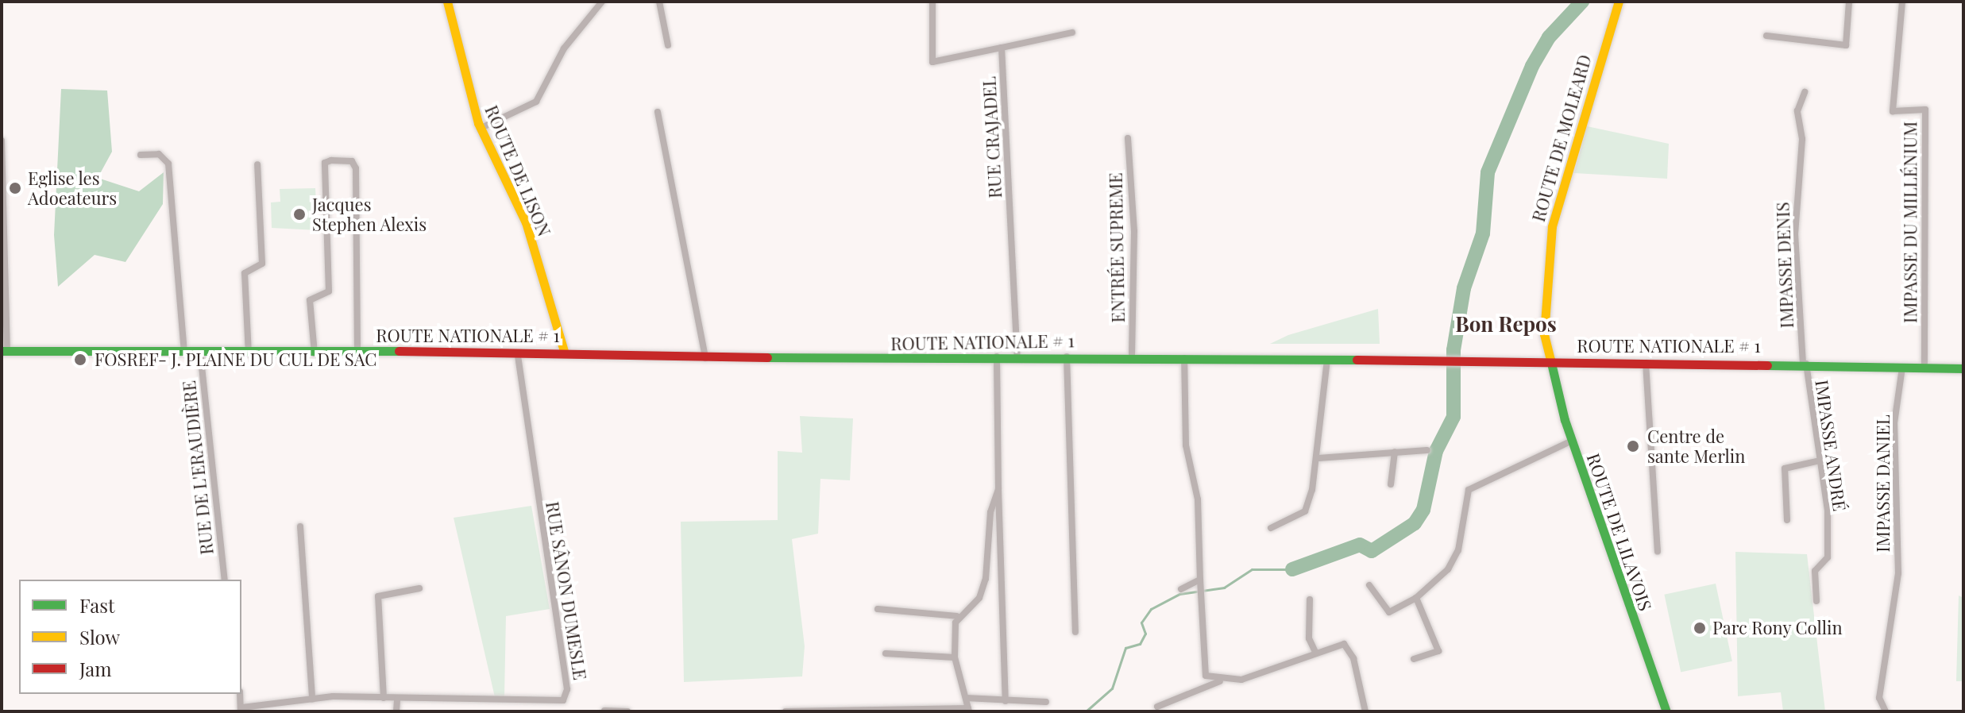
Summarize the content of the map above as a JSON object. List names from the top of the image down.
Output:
{
  "streets": {
    "main road": [
      "ROUTE DE MOLEARD",
      "ROUTE DE LISON",
      "ROUTE NATIONALE # 1",
      "ROUTE DE LILAVOIS"
    ],
    "street": [
      "RUE CRAJADEL",
      "IMPASSE DU MILLÉNIUM",
      "ENTRÉE SUPREME",
      "IMPASSE DENIS",
      "IMPASSE ANDRÉ",
      "RUE DE L'ERAUDIÈRE",
      "IMPASSE DANIEL",
      "RUE SÂNON DUMESLE"
    ]
  },
  "crossings": [
    ["RUE CRAJADEL", "ROUTE NATIONALE # 1"],
    ["ROUTE DE MOLEARD", "ROUTE NATIONALE # 1"],
    ["ROUTE DE MOLEARD", "ROUTE DE LILAVOIS"],
    ["ROUTE DE LISON", "ROUTE NATIONALE # 1"],
    ["IMPASSE DU MILLÉNIUM", "ROUTE NATIONALE # 1"],
    ["ENTRÉE SUPREME", "ROUTE NATIONALE # 1"],
    ["IMPASSE DENIS", "ROUTE NATIONALE # 1"],
    ["IMPASSE DENIS", "IMPASSE ANDRÉ"],
    ["ROUTE NATIONALE # 1", "IMPASSE ANDRÉ"],
    ["ROUTE NATIONALE # 1", "RUE DE L'ERAUDIÈRE"],
    ["ROUTE NATIONALE # 1", "IMPASSE DANIEL"],
    ["ROUTE NATIONALE # 1", "ROUTE DE LILAVOIS"],
    ["ROUTE NATIONALE # 1", "RUE SÂNON DUMESLE"]
  ],
  "districts": ["Bon Repos"],
  "places": [
    "Eglise les Adoeateurs",
    "Jacques Stephen Alexis",
    "FOSREF- J. PLAINE DU CUL DE SAC",
    "Centre de sante Merlin",
    "Parc Rony Collin"
  ],
  "legend": ["Fast", "Slow", "Jam"]
}
